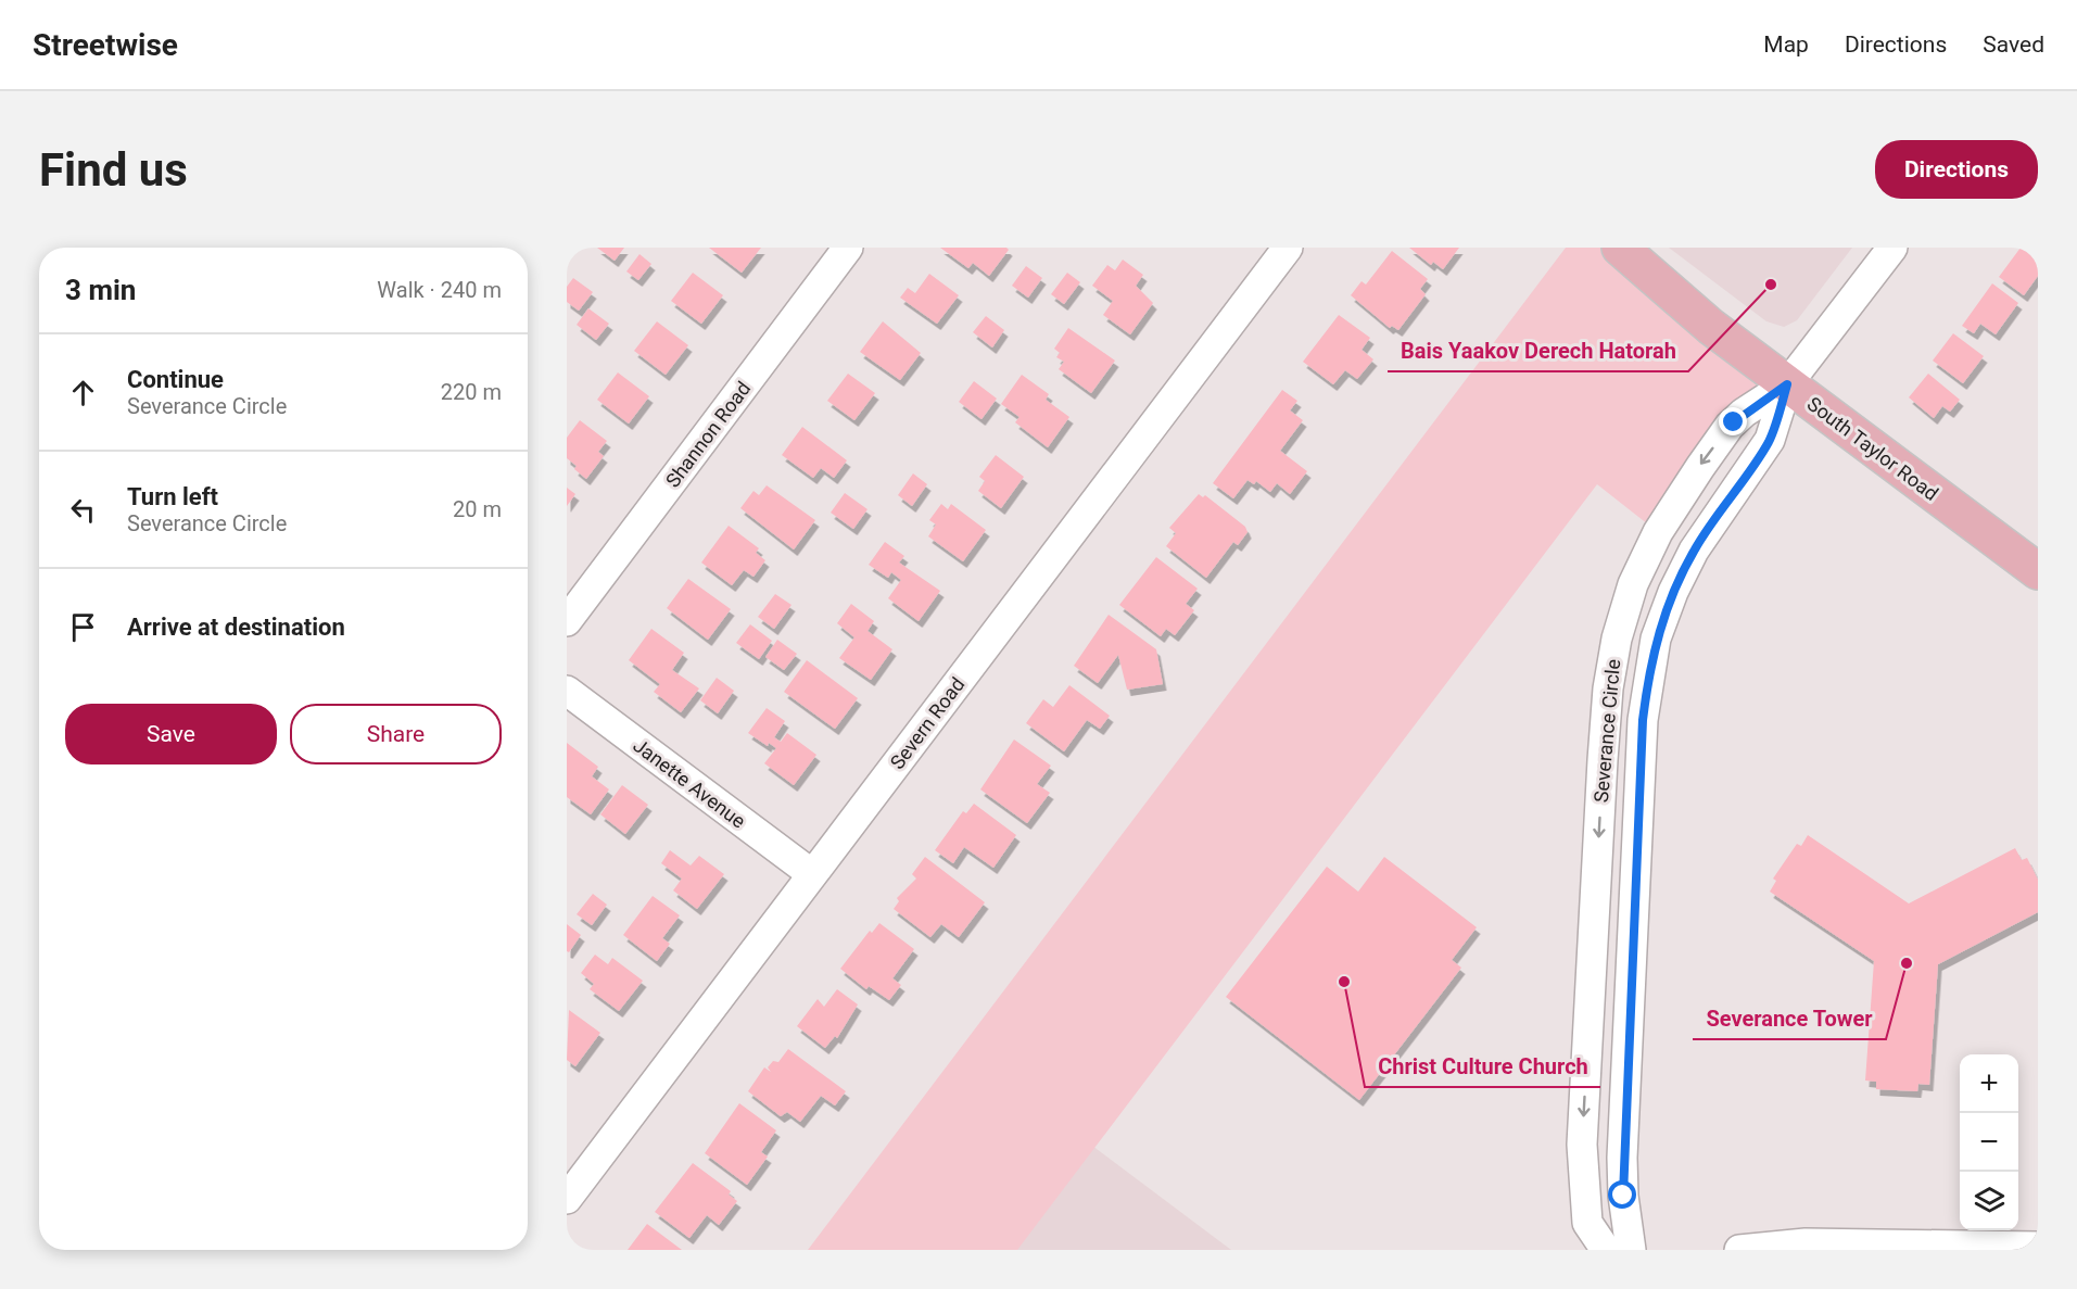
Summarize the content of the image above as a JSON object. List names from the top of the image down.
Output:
{
  "streets": {
    "main road": ["South Taylor Road"],
    "street": [
      "Shannon Road",
      "Severn Road",
      "Severance Circle",
      "Janette Avenue"
    ]
  },
  "crossings": [
    ["South Taylor Road", "Severance Circle"],
    ["Severn Road", "Janette Avenue"]
  ],
  "places": ["Bais Yaakov Derech Hatorah", "Severance Tower", "Christ Culture Church"],
  "page": {
    "header": "Streetwise",
    "nav": ["Map", "Directions", "Saved"],
    "buttons": [
      "Directions",
      ["Save", "Share"]
    ],
    "title": "Find us",
    "heading": ["3 min", "Walk · 240 m"],
    "list": [
      ["Continue", "Severance Circle", "220 m"],
      ["Turn left", "Severance Circle", "20 m"],
      "Arrive at destination"
    ],
    "map_buttons": ["+", "−"]
  }
}
